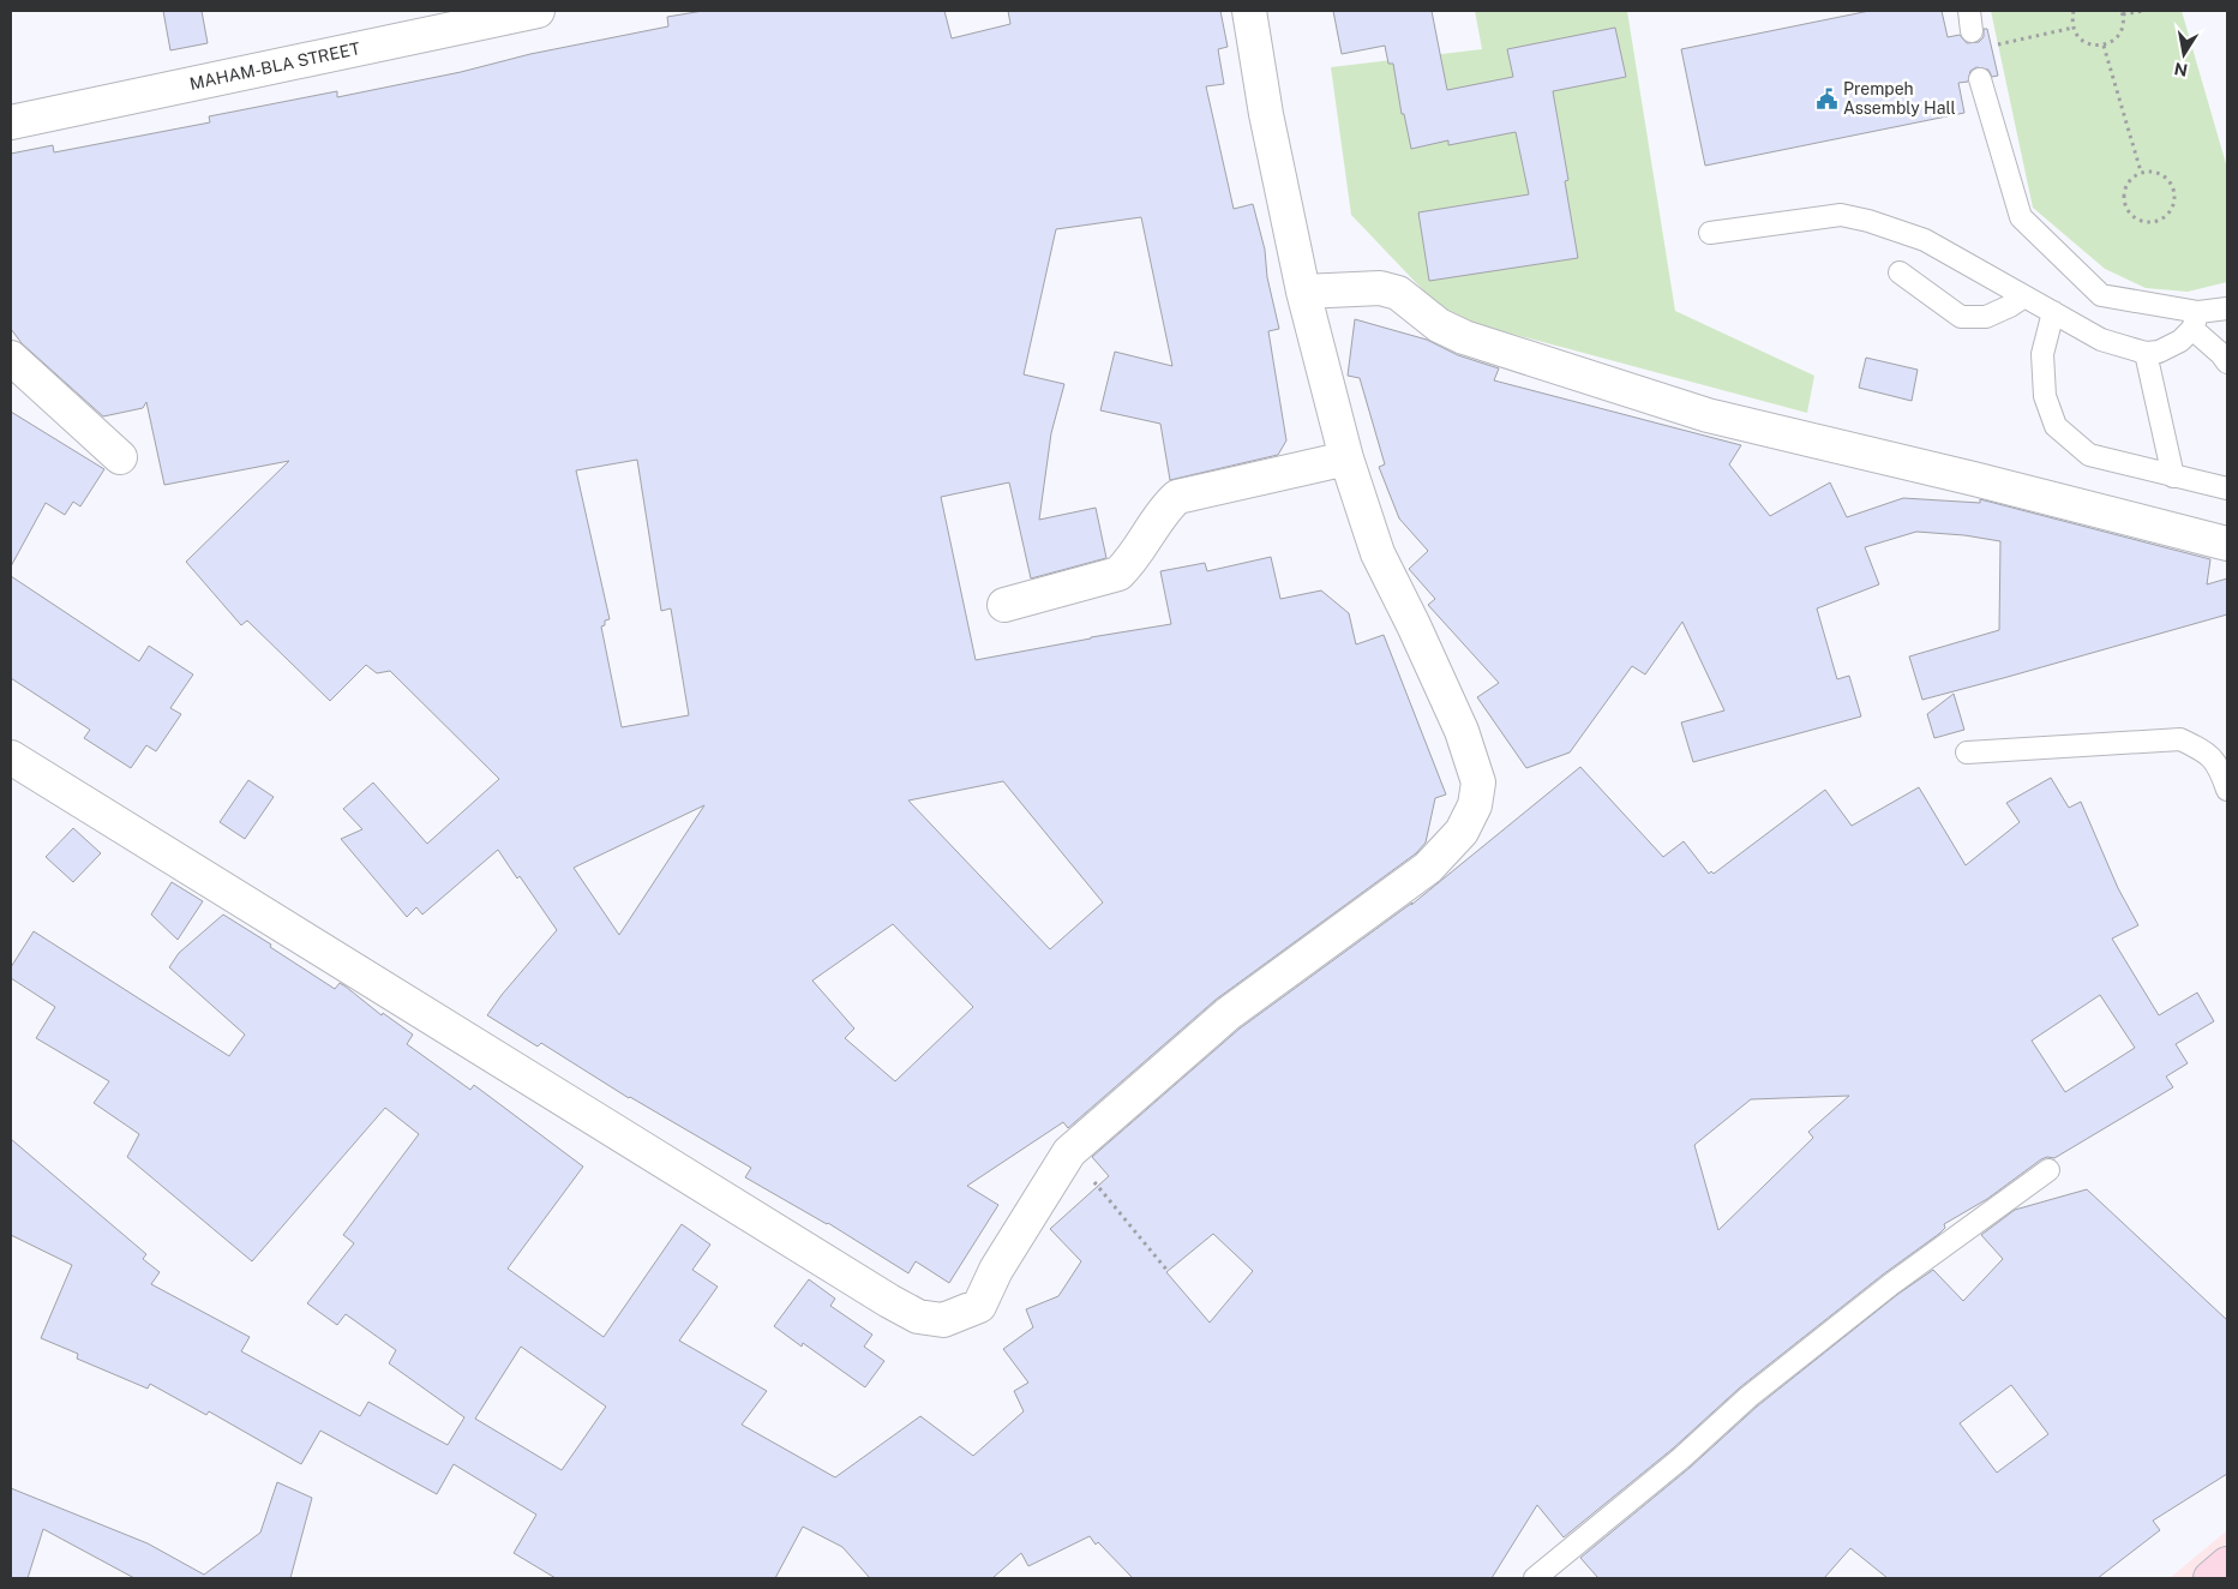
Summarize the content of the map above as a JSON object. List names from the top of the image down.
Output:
{
  "streets": {
    "street": ["MAHAM-BLA STREET"]
  },
  "places": {
    "public building": ["Prempeh Assembly Hall"]
  },
  "north": "bottom"
}
